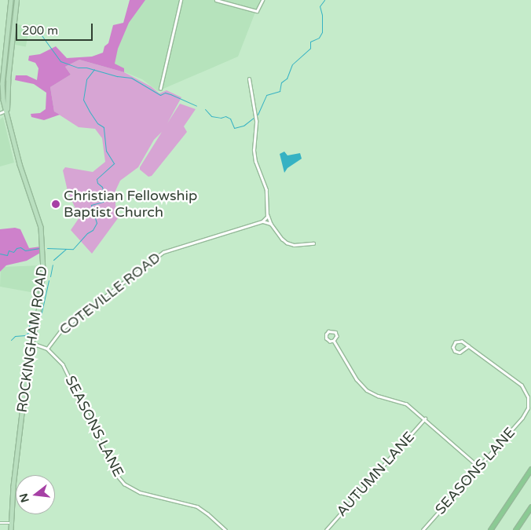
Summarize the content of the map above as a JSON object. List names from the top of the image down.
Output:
{
  "streets": {
    "main road": ["ROCKINGHAM ROAD"],
    "street": ["COTEVILLE ROAD", "SEASONS LANE", "AUTUMN LANE"]
  },
  "crossings": [
    ["COTEVILLE ROAD", "SEASONS LANE"],
    ["ROCKINGHAM ROAD", "SEASONS LANE"]
  ],
  "places": ["Christian Fellowship Baptist Church"],
  "scale_bar": "200 m",
  "north": "left"
}
